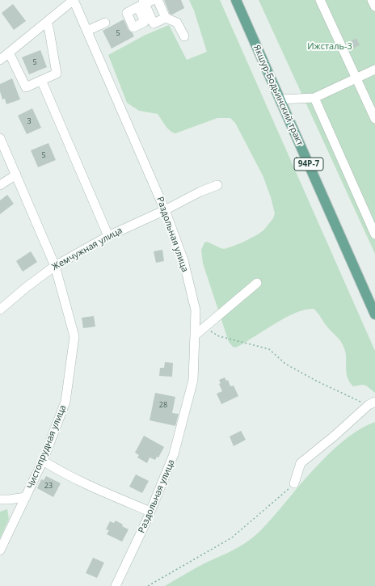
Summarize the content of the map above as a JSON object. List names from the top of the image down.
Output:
{
  "streets": {
    "main road": ["Якшур-Бодьинский тракт", "94Р-7"],
    "street": ["Раздольная улица", "Жемчужная улица", "Чистопрудная улица"]
  },
  "crossings": [
    ["Раздольная улица", "Жемчужная улица"],
    ["Жемчужная улица", "Чистопрудная улица"]
  ],
  "parks": ["Ижсталь-3"],
  "house_numbers": [
    "5",
    "5",
    "3",
    "5",
    "28",
    "23"
  ]
}
